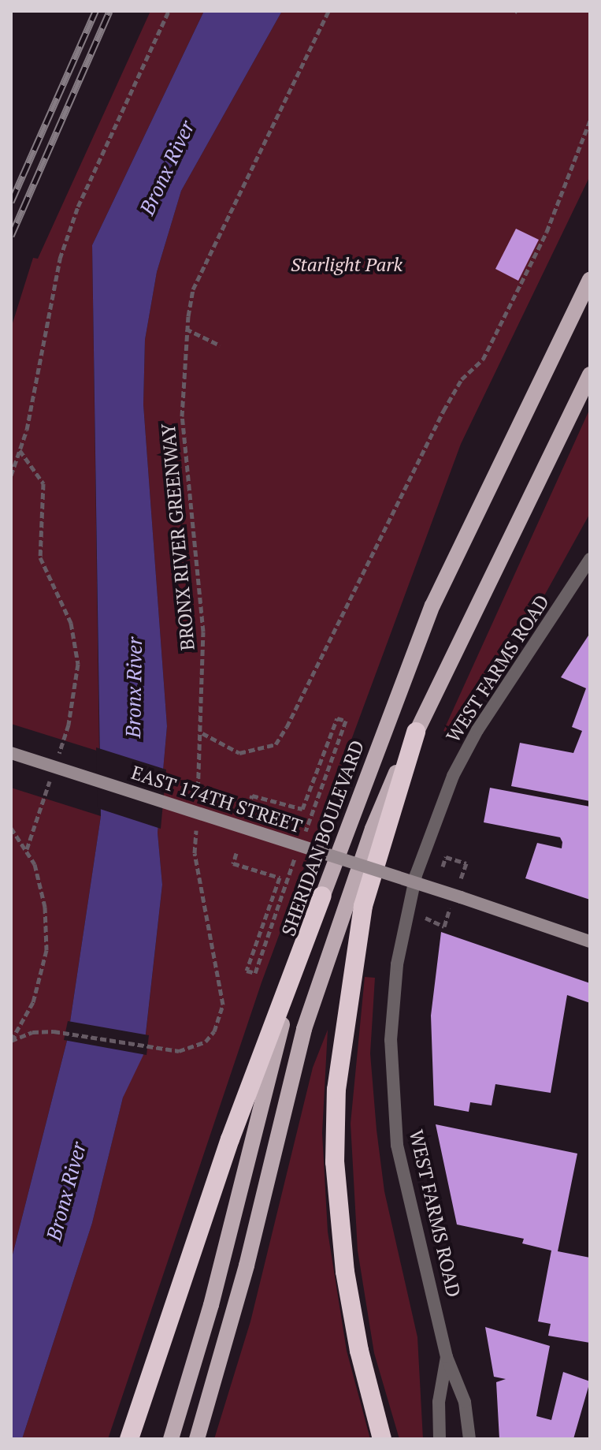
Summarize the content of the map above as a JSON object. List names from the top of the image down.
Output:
{
  "streets": {
    "main road": ["EAST 174TH STREET", "SHERIDAN BOULEVARD"],
    "street": ["WEST FARMS ROAD"],
    "path": ["BRONX RIVER GREENWAY"]
  },
  "water": ["Bronx River"],
  "parks": ["Starlight Park"]
}
